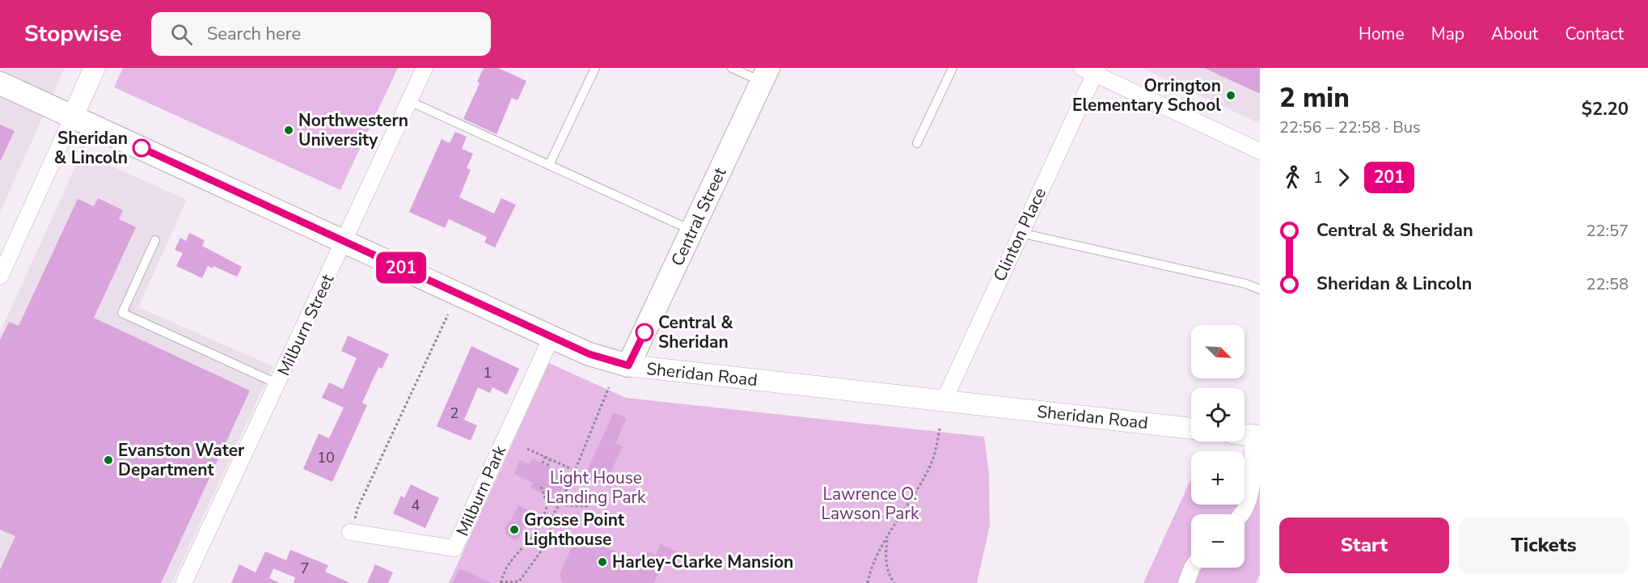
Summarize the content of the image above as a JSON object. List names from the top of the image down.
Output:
{
  "streets": {
    "main road": ["Central Street", "Sheridan Road"],
    "street": ["Clinton Place", "Milburn Street", "Milburn Park"]
  },
  "crossings": [
    ["Central Street", "Sheridan Road"],
    ["Clinton Place", "Sheridan Road"],
    ["Milburn Street", "Sheridan Road"],
    ["Sheridan Road", "Milburn Park"]
  ],
  "parks": ["Light House Landing Park", "Lawrence O. Lawson Park"],
  "places": [
    "Orrington Elementary School",
    "Northwestern University",
    "Sheridan & Lincoln",
    "Central & Sheridan",
    "Evanston Water Department",
    "Grosse Point Lighthouse",
    "Harley-Clarke Mansion"
  ],
  "lines": ["bus line 201"],
  "house_numbers": [
    "1",
    "2",
    "10",
    "4",
    "7"
  ],
  "north": "bottom right",
  "page": {
    "header": "Stopwise",
    "search": "Search here",
    "nav": [
      "Home",
      "Map",
      "About",
      "Contact"
    ],
    "on_map": "201",
    "heading": ["2 min", "22:56 – 22:58 · Bus", "$2.20"],
    "legs": ["1", "201"],
    "list": [
      {
        "name": "Central & Sheridan",
        "value": "22:57"
      },
      {
        "name": "Sheridan & Lincoln",
        "value": "22:58"
      }
    ],
    "map_buttons": ["+", "−"],
    "buttons": ["Start", "Tickets"]
  }
}
